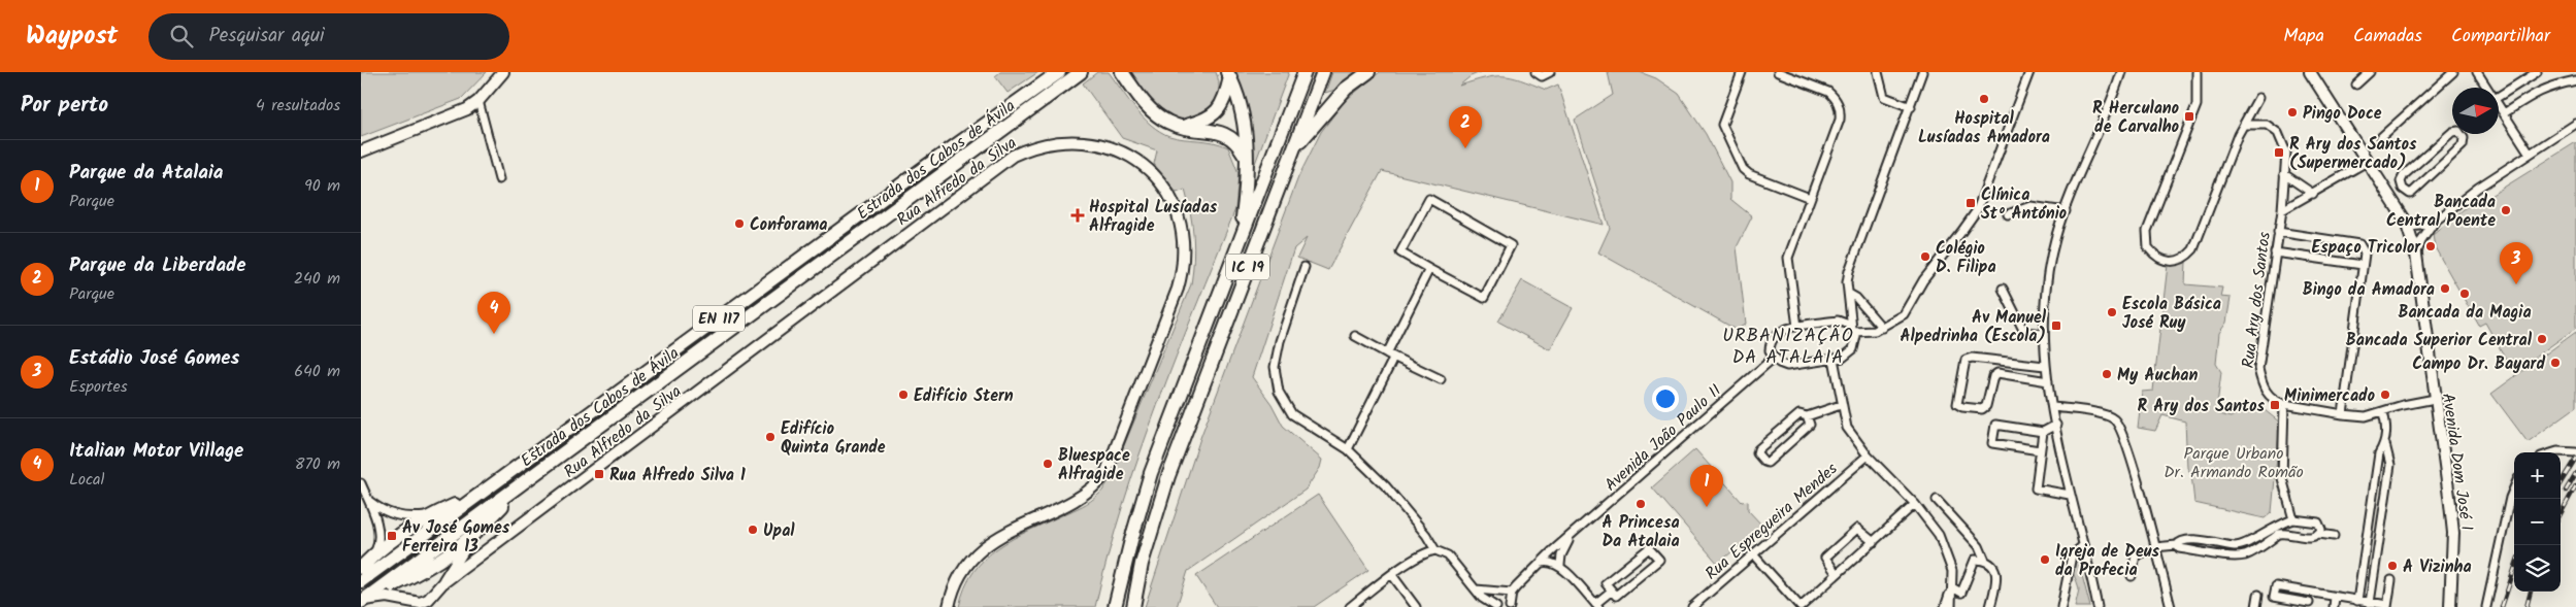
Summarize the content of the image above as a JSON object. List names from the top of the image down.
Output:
{
  "streets": {
    "highway": ["Estrada dos Cabos de Ávila", "IC 19", "EN 117"],
    "street": [
      "Rua Alfredo da Silva",
      "Rua Ary dos Santos",
      "Avenida João Paulo II",
      "Avenida Dom José I",
      "Rua Espregueira Mendes"
    ]
  },
  "crossings": [
    ["Rua Ary dos Santos", "Avenida Dom José I"]
  ],
  "districts": ["URBANIZAÇÃO DA ATALAIA"],
  "parks": ["Parque Urbano Dr. Armando Romão"],
  "places": {
    "other": [
      "Hospital Lusíadas Amadora",
      "Pingo Doce",
      "Bancada Central Poente",
      "Conforama",
      "Espaço Tricolor",
      "Colégio D. Filipa",
      "Bingo da Amadora",
      "Bancada da Magia",
      "Escola Básica José Ruy",
      "Bancada Superior Central",
      "Campo Dr. Bayard",
      "My Auchan",
      "Edifício Stern",
      "Minimercado",
      "Edifício Quinta Grande",
      "Bluespace Alfragide",
      "A Princesa Da Atalaia",
      "Upal",
      "Igreja de Deus da Profecia",
      "A Vizinha"
    ],
    "transit": [
      "R Herculano de Carvalho",
      "R Ary dos Santos (Supermercado)",
      "Clínica Stº António",
      "Av Manuel Alpedrinha (Escola)",
      "R Ary dos Santos",
      "Rua Alfredo Silva 1",
      "Av José Gomes Ferreira 13"
    ],
    "health": ["Hospital Lusíadas Alfragide"]
  },
  "north": "right",
  "page": {
    "header": "Waypost",
    "search": "Pesquisar aqui",
    "nav": ["Mapa", "Camadas", "Compartilhar"],
    "heading": ["Por perto", "4 resultados"],
    "pins": [
      "2",
      "3",
      "4",
      "1"
    ],
    "list": [
      {
        "mark": "1",
        "name": "Parque da Atalaia",
        "note": "Parque",
        "value": "90 m"
      },
      {
        "mark": "2",
        "name": "Parque da Liberdade",
        "note": "Parque",
        "value": "240 m"
      },
      {
        "mark": "3",
        "name": "Estádio José Gomes",
        "note": "Esportes",
        "value": "640 m"
      },
      {
        "mark": "4",
        "name": "Italian Motor Village",
        "note": "Local",
        "value": "870 m"
      }
    ],
    "map_buttons": ["+", "−"]
  }
}
